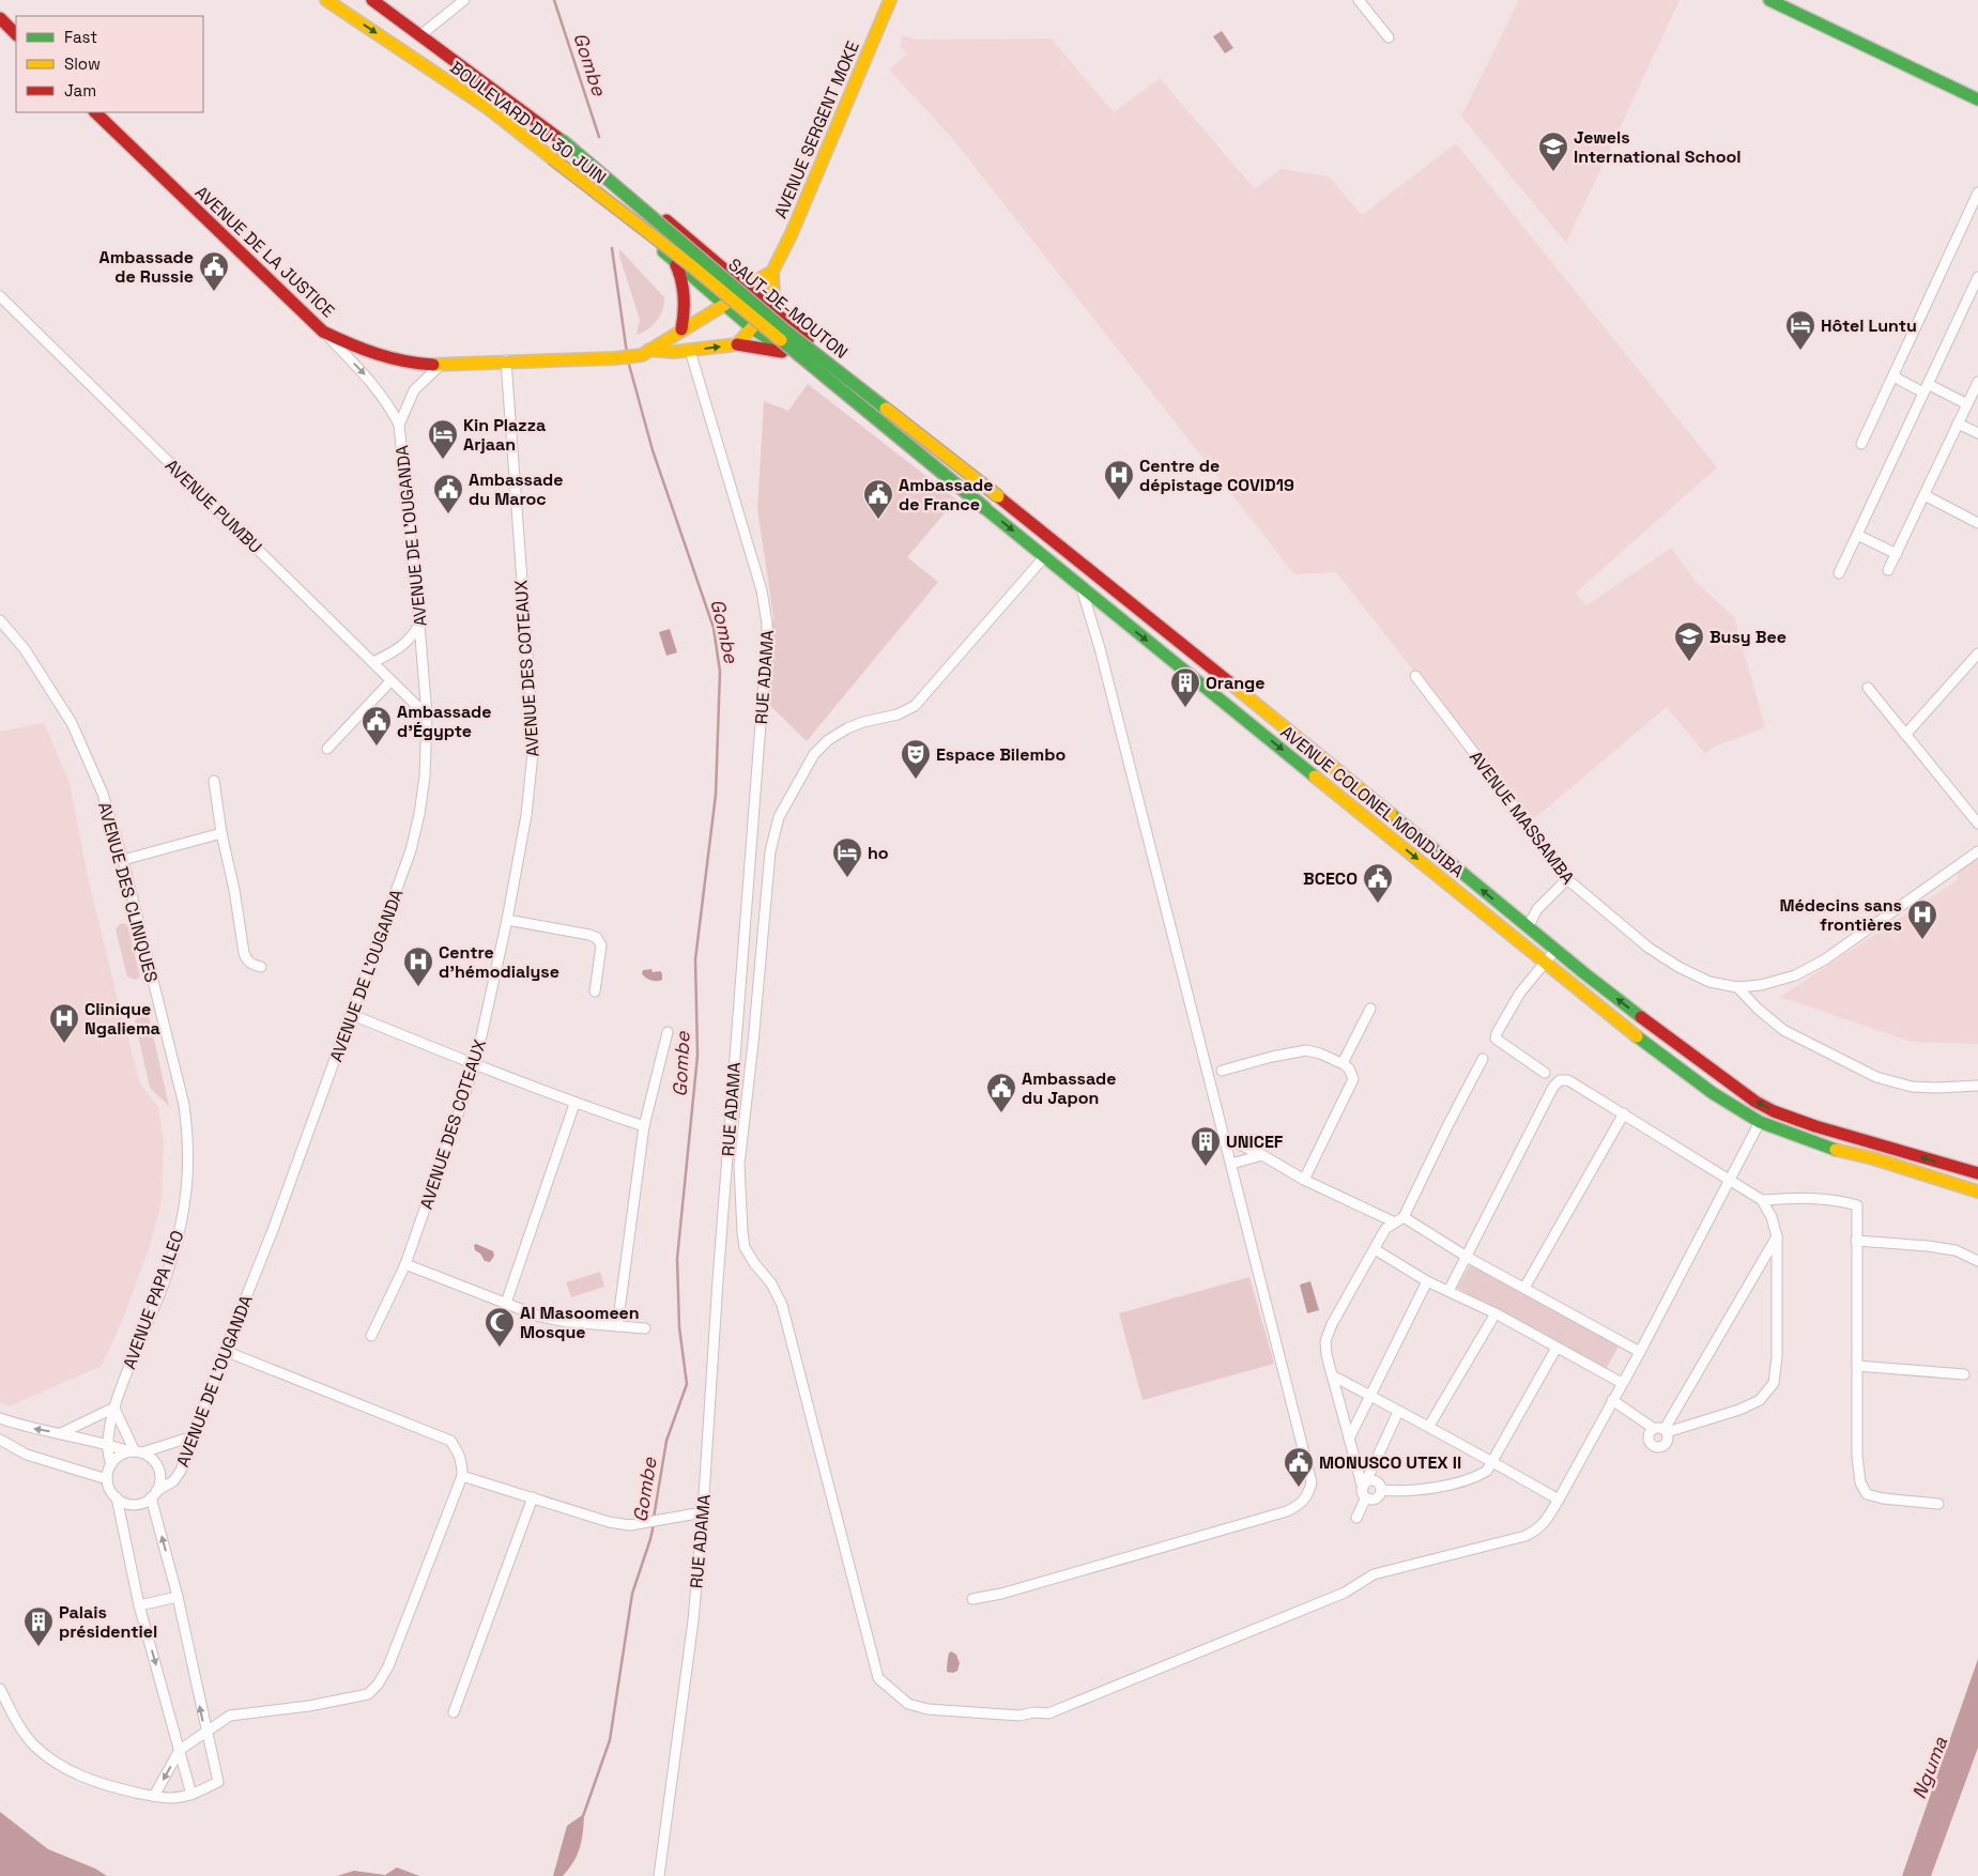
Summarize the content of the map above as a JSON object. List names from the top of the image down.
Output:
{
  "streets": {
    "main road": [
      "BOULEVARD DU 30 JUIN",
      "AVENUE SERGENT MOKE",
      "AVENUE DE LA JUSTICE",
      "SAUT-DE-MOUTON",
      "AVENUE COLONEL MONDJIBA"
    ],
    "street": [
      "AVENUE PUMBU",
      "AVENUE DE L’OUGANDA",
      "AVENUE DES COTEAUX",
      "RUE ADAMA",
      "AVENUE MASSAMBA",
      "AVENUE DES CLINIQUES",
      "AVENUE PAPA ILEO"
    ]
  },
  "crossings": [
    ["BOULEVARD DU 30 JUIN", "SAUT-DE-MOUTON"],
    ["BOULEVARD DU 30 JUIN", "AVENUE COLONEL MONDJIBA"],
    ["AVENUE DE LA JUSTICE", "AVENUE DE L’OUGANDA"],
    ["AVENUE DE LA JUSTICE", "AVENUE DES COTEAUX"],
    ["AVENUE DE LA JUSTICE", "RUE ADAMA"],
    ["AVENUE DE LA JUSTICE", "AVENUE COLONEL MONDJIBA"],
    ["SAUT-DE-MOUTON", "AVENUE COLONEL MONDJIBA"],
    ["AVENUE PUMBU", "AVENUE DE L’OUGANDA"],
    ["AVENUE DE L’OUGANDA", "AVENUE PAPA ILEO"],
    ["AVENUE DES CLINIQUES", "AVENUE PAPA ILEO"]
  ],
  "water": ["Gombe", "Nguma"],
  "places": {
    "school or university": ["Jewels International School", "Busy Bee"],
    "public building": [
      "Ambassade de Russie",
      "Ambassade du Maroc",
      "Ambassade de France",
      "Ambassade d'Égypte",
      "BCECO",
      "Ambassade du Japon",
      "MONUSCO UTEX II"
    ],
    "hotel": ["Hôtel Luntu", "Kin Plazza Arjaan", "ho"],
    "hospital": [
      "Centre de dépistage COVID19",
      "Médecins sans frontières",
      "Centre d'hémodialyse",
      "Clinique Ngaliema"
    ],
    "building": ["Orange", "UNICEF", "Palais présidentiel"],
    "theatre": ["Espace Bilembo"],
    "mosque": ["Al Masoomeen Mosque"]
  },
  "legend": ["Fast", "Slow", "Jam"]
}
